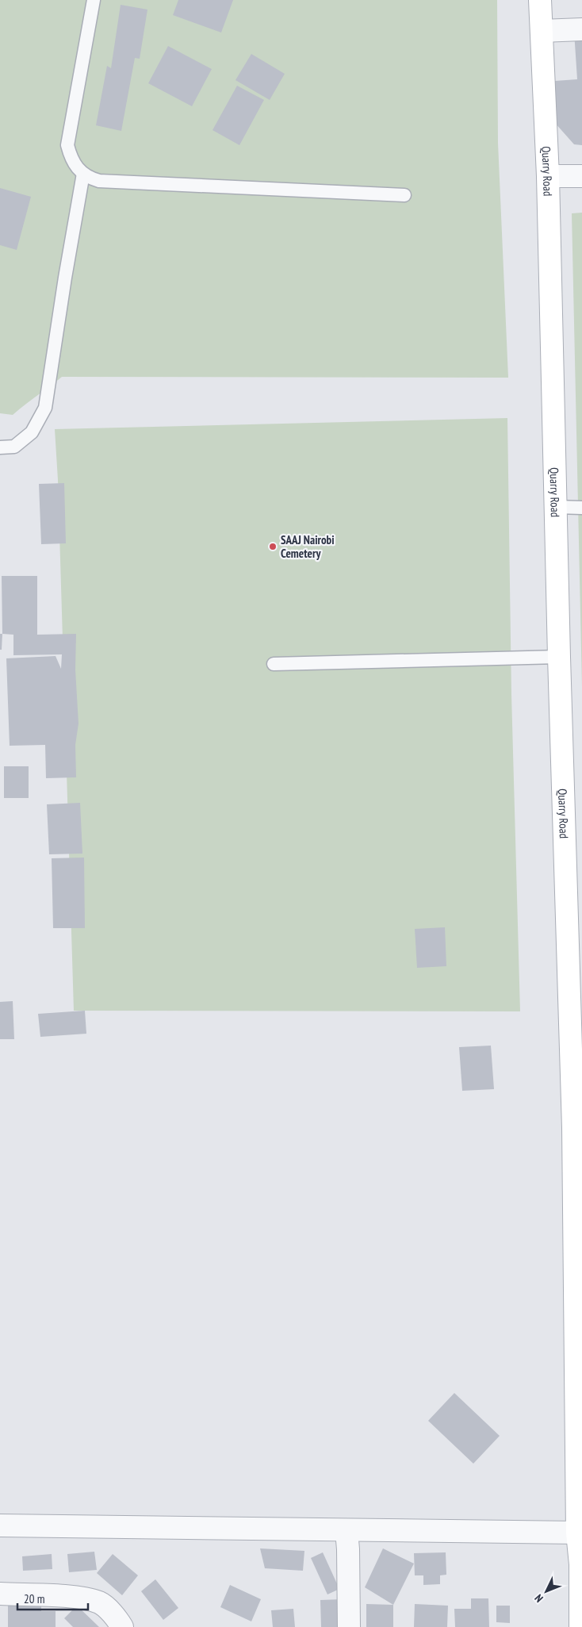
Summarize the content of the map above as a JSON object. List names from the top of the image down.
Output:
{
  "streets": {
    "main road": ["Quarry Road"]
  },
  "places": ["SAAJ Nairobi Cemetery"],
  "scale_bar": "20 m",
  "north": "bottom left"
}
